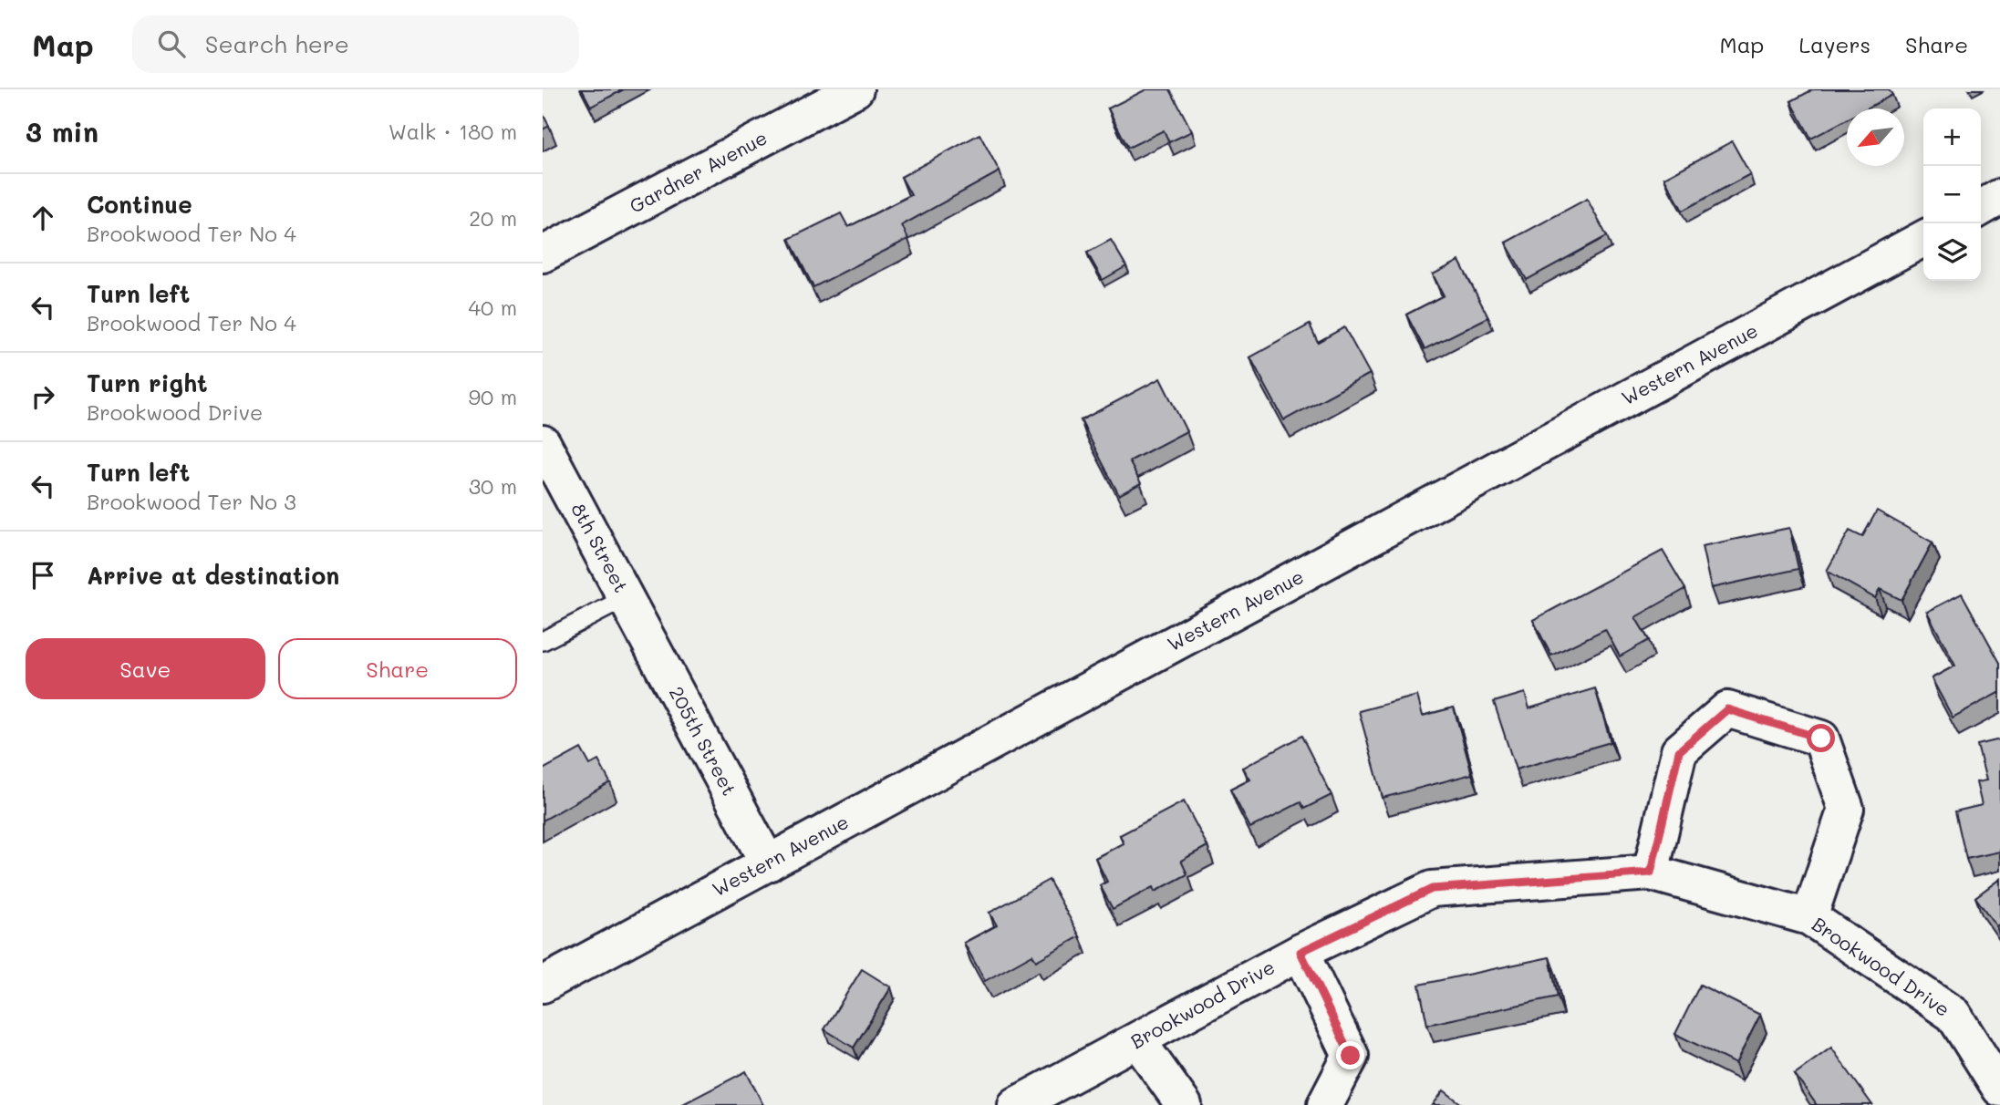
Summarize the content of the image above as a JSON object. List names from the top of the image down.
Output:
{
  "streets": {
    "street": [
      "Gardner Avenue",
      "Western Avenue",
      "8th Street",
      "205th Street",
      "Brookwood Drive"
    ]
  },
  "crossings": [
    ["Western Avenue", "205th Street"],
    ["8th Street", "205th Street"]
  ],
  "north": "bottom left",
  "page": {
    "header": "Map",
    "search": "Search here",
    "nav": ["Map", "Layers", "Share"],
    "heading": ["3 min", "Walk · 180 m"],
    "map_buttons": ["+", "−"],
    "list": [
      ["Continue", "Brookwood Ter No 4", "20 m"],
      ["Turn left", "Brookwood Ter No 4", "40 m"],
      ["Turn right", "Brookwood Drive", "90 m"],
      ["Turn left", "Brookwood Ter No 3", "30 m"],
      "Arrive at destination"
    ],
    "buttons": ["Save", "Share"]
  }
}
